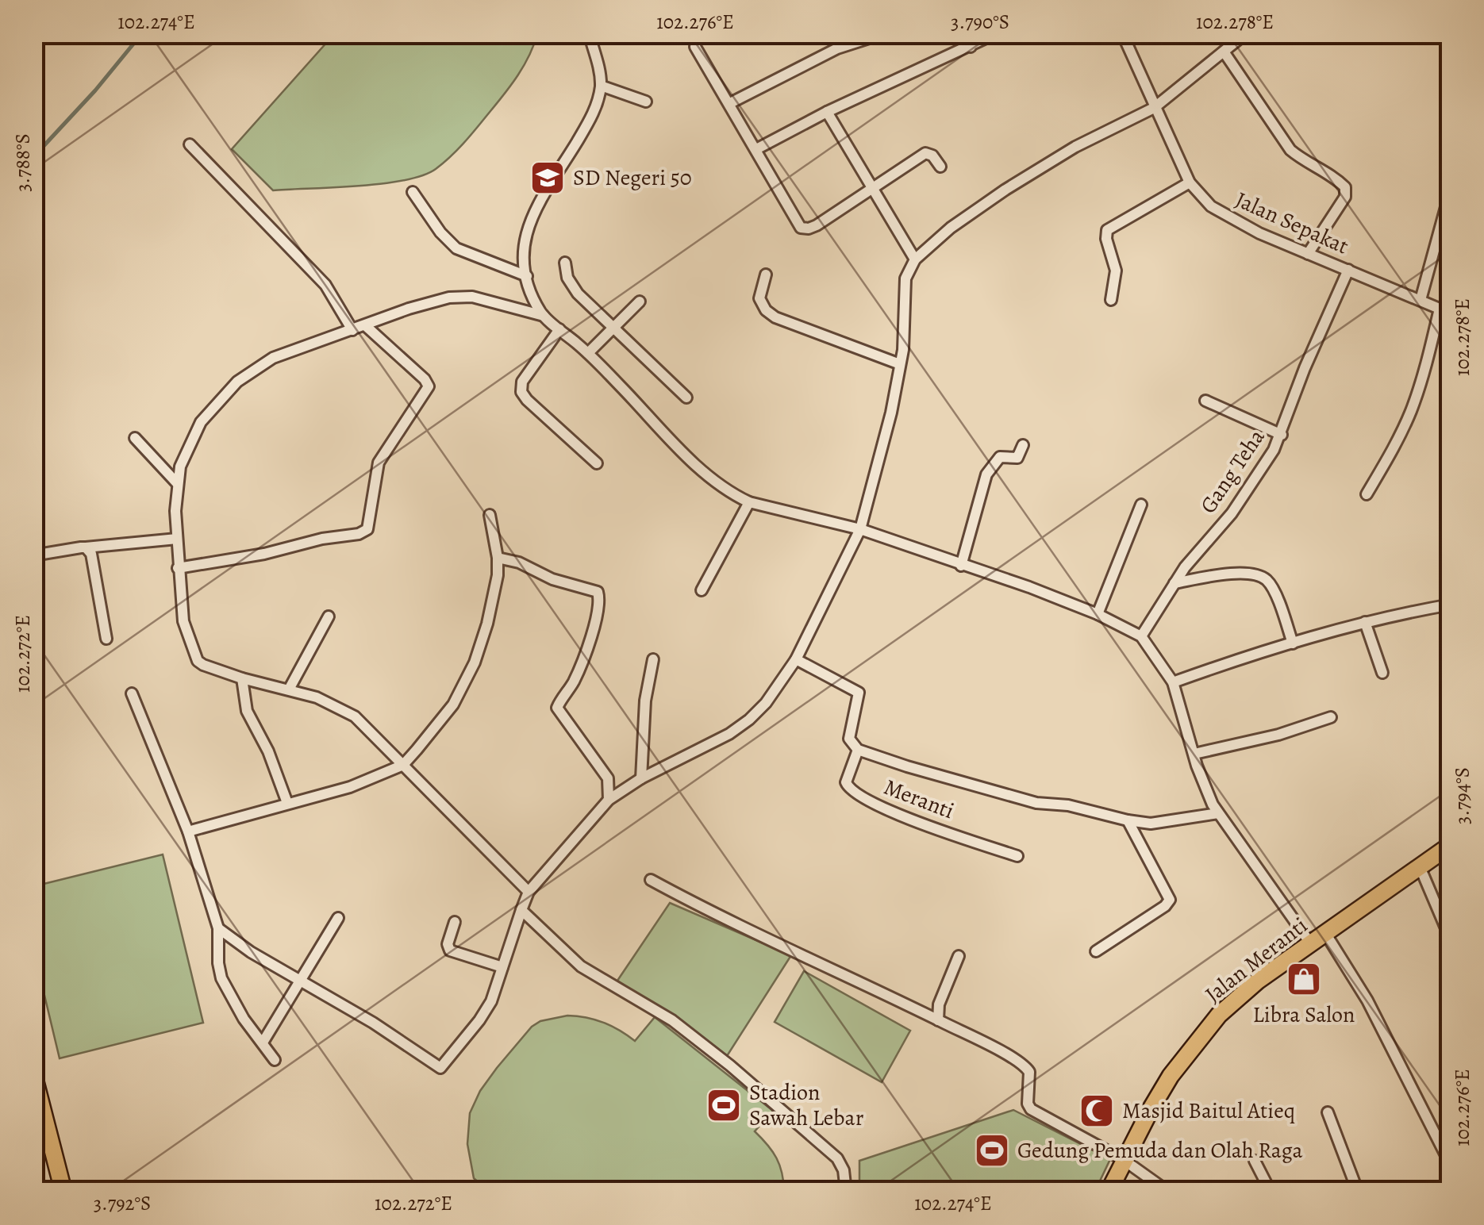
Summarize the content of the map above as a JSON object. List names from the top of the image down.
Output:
{
  "streets": {
    "main road": ["Jalan Meranti"],
    "street": ["Jalan Sepakat", "Gang Teha", "Meranti"]
  },
  "crossings": [
    ["Jalan Sepakat", "Gang Teha"]
  ],
  "places": {
    "school or university": ["SD Negeri 50"],
    "shop": ["Libra Salon"],
    "sports": ["Stadion Sawah Lebar", "Gedung Pemuda dan Olah Raga"],
    "mosque": ["Masjid Baitul Atieq"]
  },
  "coordinates": [
    "102.274°E",
    "102.276°E",
    "3.790°S",
    "102.278°E",
    "3.788°S",
    "102.272°E",
    "3.794°S",
    "3.792°S"
  ]
}
